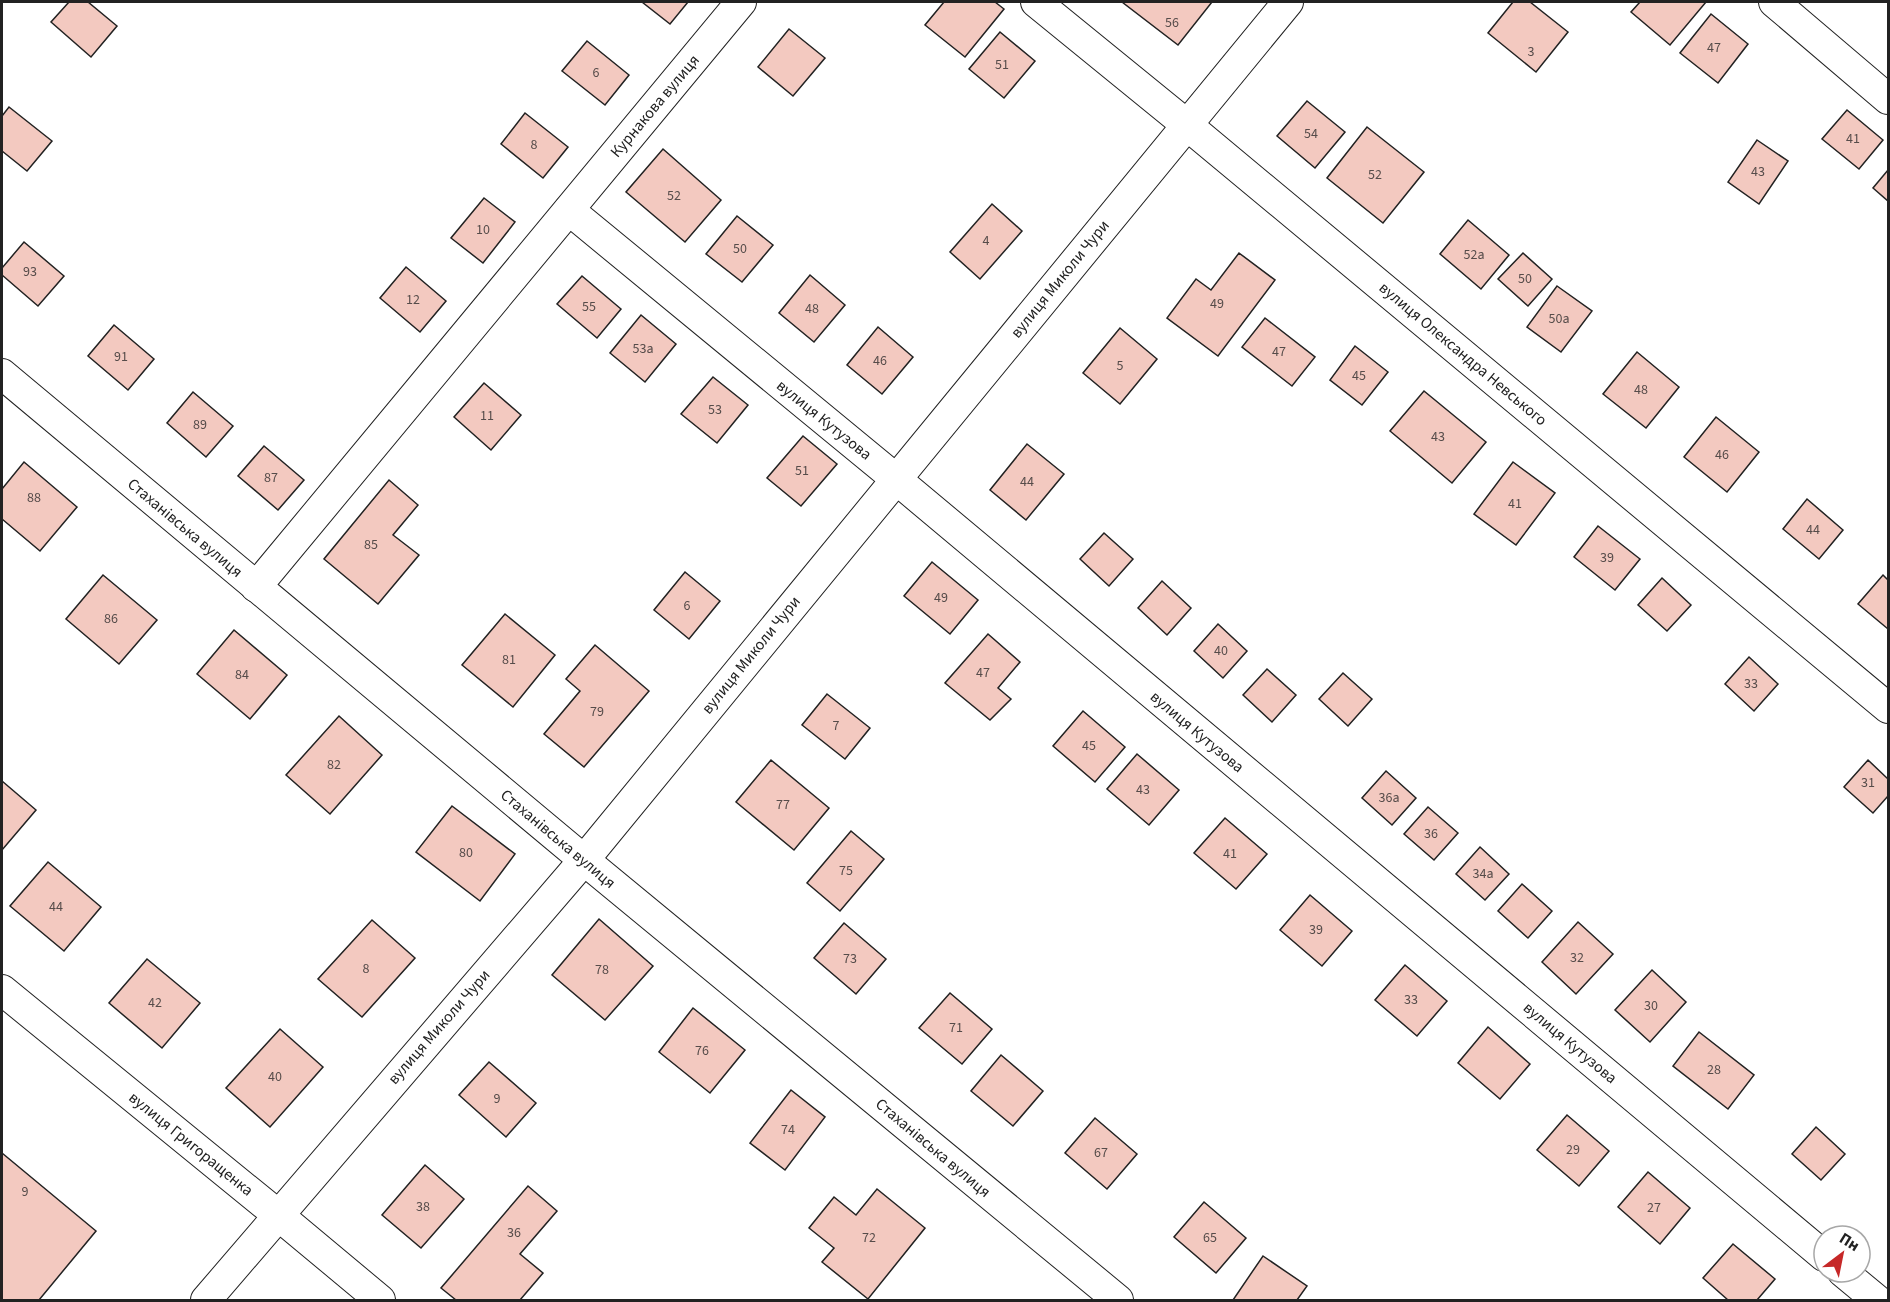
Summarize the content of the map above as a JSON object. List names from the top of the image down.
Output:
{
  "streets": {
    "street": [
      "Курнакова вулиця",
      "вулиця Миколи Чури",
      "вулиця Олександра Невського",
      "вулиця Кутузова",
      "Стаханівська вулиця",
      "вулиця Григоращенка"
    ]
  },
  "crossings": [
    ["Курнакова вулиця", "вулиця Кутузова"],
    ["Курнакова вулиця", "Стаханівська вулиця"],
    ["вулиця Миколи Чури", "вулиця Олександра Невського"],
    ["вулиця Миколи Чури", "вулиця Кутузова"],
    ["вулиця Миколи Чури", "Стаханівська вулиця"],
    ["вулиця Миколи Чури", "вулиця Григоращенка"]
  ],
  "house_numbers": [
    "56",
    "47",
    "3",
    "51",
    "6",
    "54",
    "41",
    "8",
    "43",
    "52",
    "52",
    "10",
    "4",
    "50",
    "52а",
    "93",
    "50",
    "12",
    "49",
    "55",
    "48",
    "50а",
    "53а",
    "47",
    "91",
    "46",
    "5",
    "45",
    "48",
    "53",
    "11",
    "89",
    "43",
    "46",
    "51",
    "87",
    "44",
    "88",
    "41",
    "44",
    "85",
    "39",
    "49",
    "6",
    "86",
    "40",
    "81",
    "47",
    "84",
    "33",
    "79",
    "7",
    "45",
    "82",
    "31",
    "43",
    "36а",
    "77",
    "36",
    "80",
    "41",
    "75",
    "34а",
    "44",
    "39",
    "32",
    "73",
    "8",
    "78",
    "33",
    "42",
    "30",
    "71",
    "76",
    "28",
    "40",
    "9",
    "74",
    "29",
    "67",
    "9",
    "38",
    "27",
    "36",
    "72",
    "65"
  ],
  "north": "top right"
}
